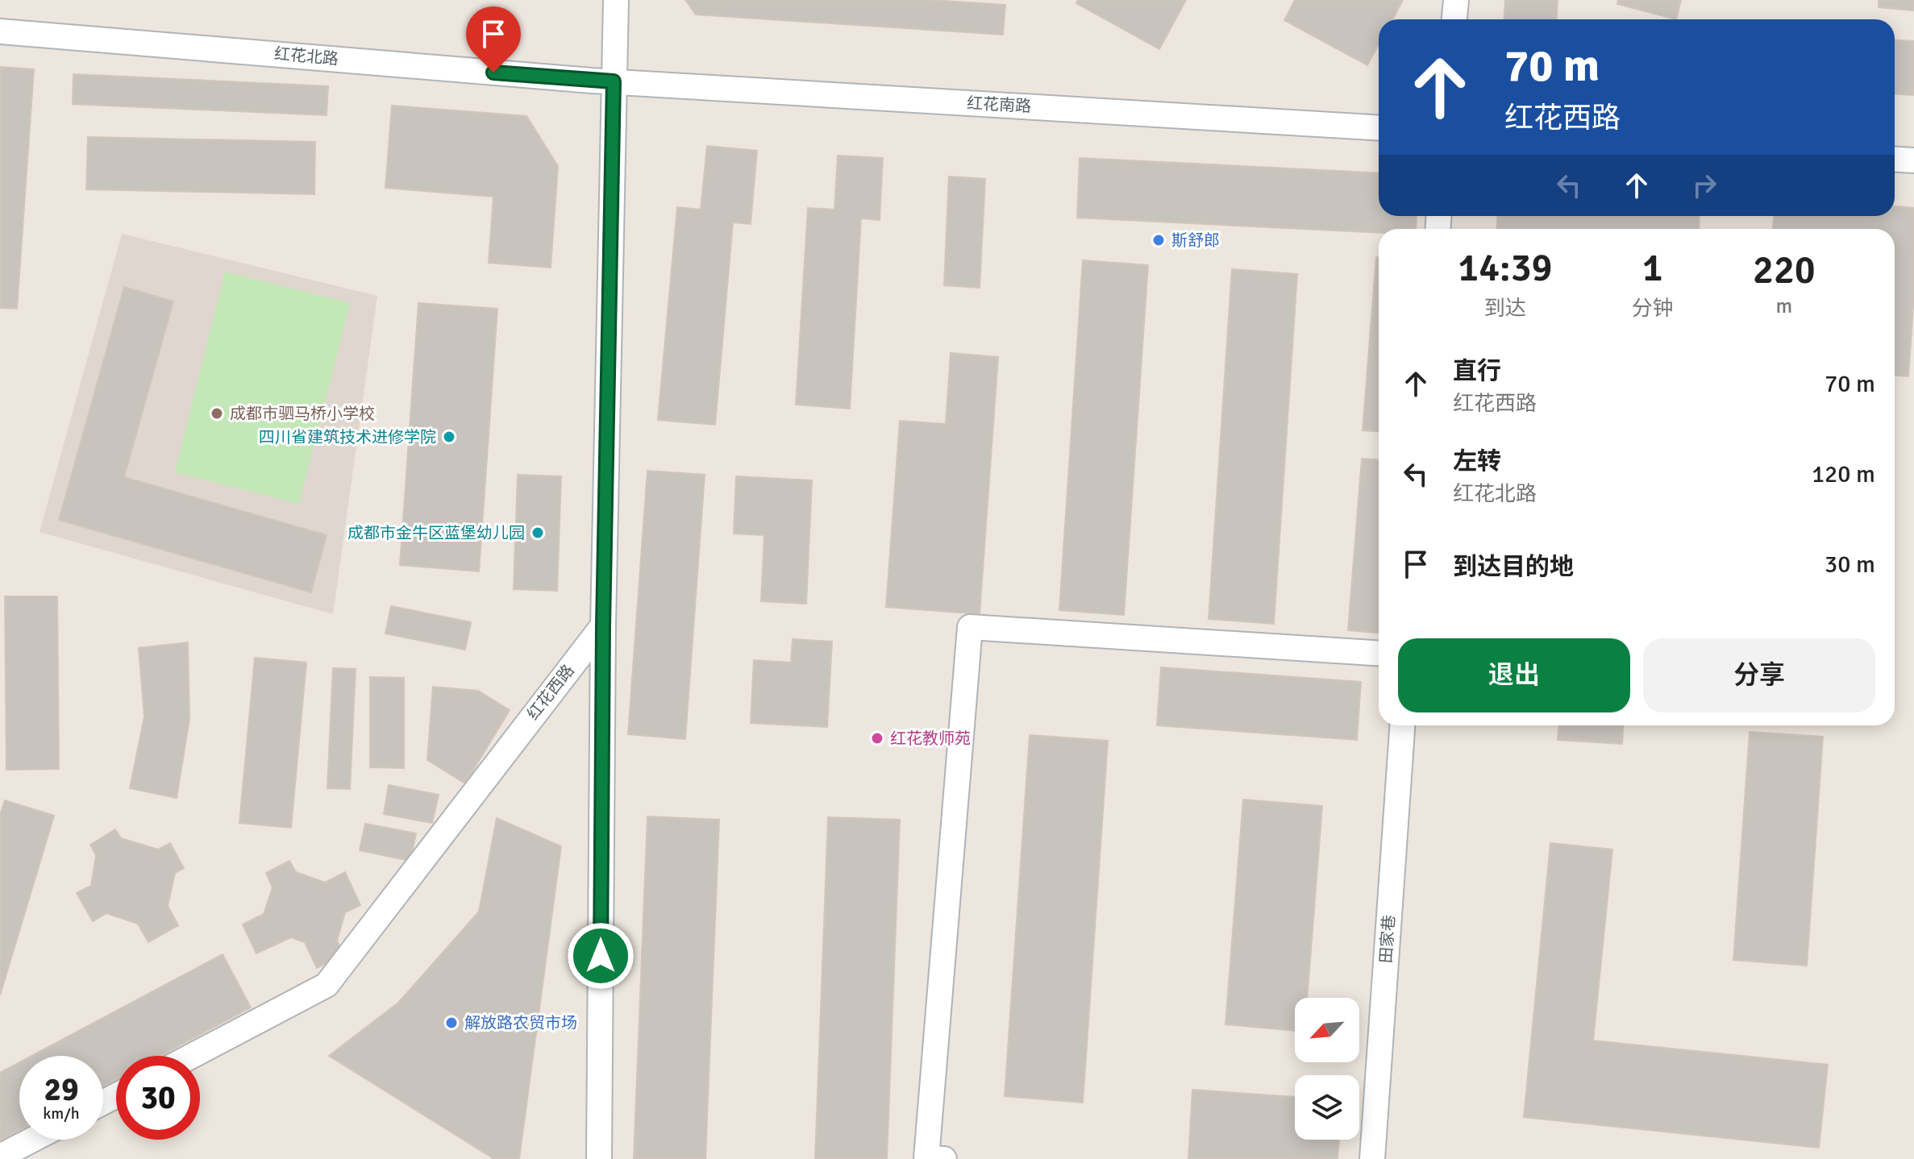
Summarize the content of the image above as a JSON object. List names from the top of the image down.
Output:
{
  "streets": {
    "street": [
      "红花北路",
      "红花南路",
      "红花西路",
      "田家巷"
    ]
  },
  "crossings": [
    ["红花北路", "红花南路"]
  ],
  "places": [
    "斯舒郎",
    "成都市驷马桥小学校",
    "四川省建筑技术进修学院",
    "成都市金牛区蓝堡幼儿园",
    "红花教师苑",
    "解放路农贸市场"
  ],
  "north": "bottom left",
  "page": {
    "turn": ["70 m", "红花西路"],
    "eta": [
      "14:39",
      "到达",
      "1",
      "分钟",
      "220",
      "m"
    ],
    "list": [
      {
        "name": "直行",
        "note": "红花西路",
        "value": "70 m"
      },
      {
        "name": "左转",
        "note": "红花北路",
        "value": "120 m"
      },
      {
        "name": "到达目的地",
        "value": "30 m"
      }
    ],
    "buttons": ["退出", "分享"],
    "speed": "29 km/h",
    "limit": "30"
  }
}
